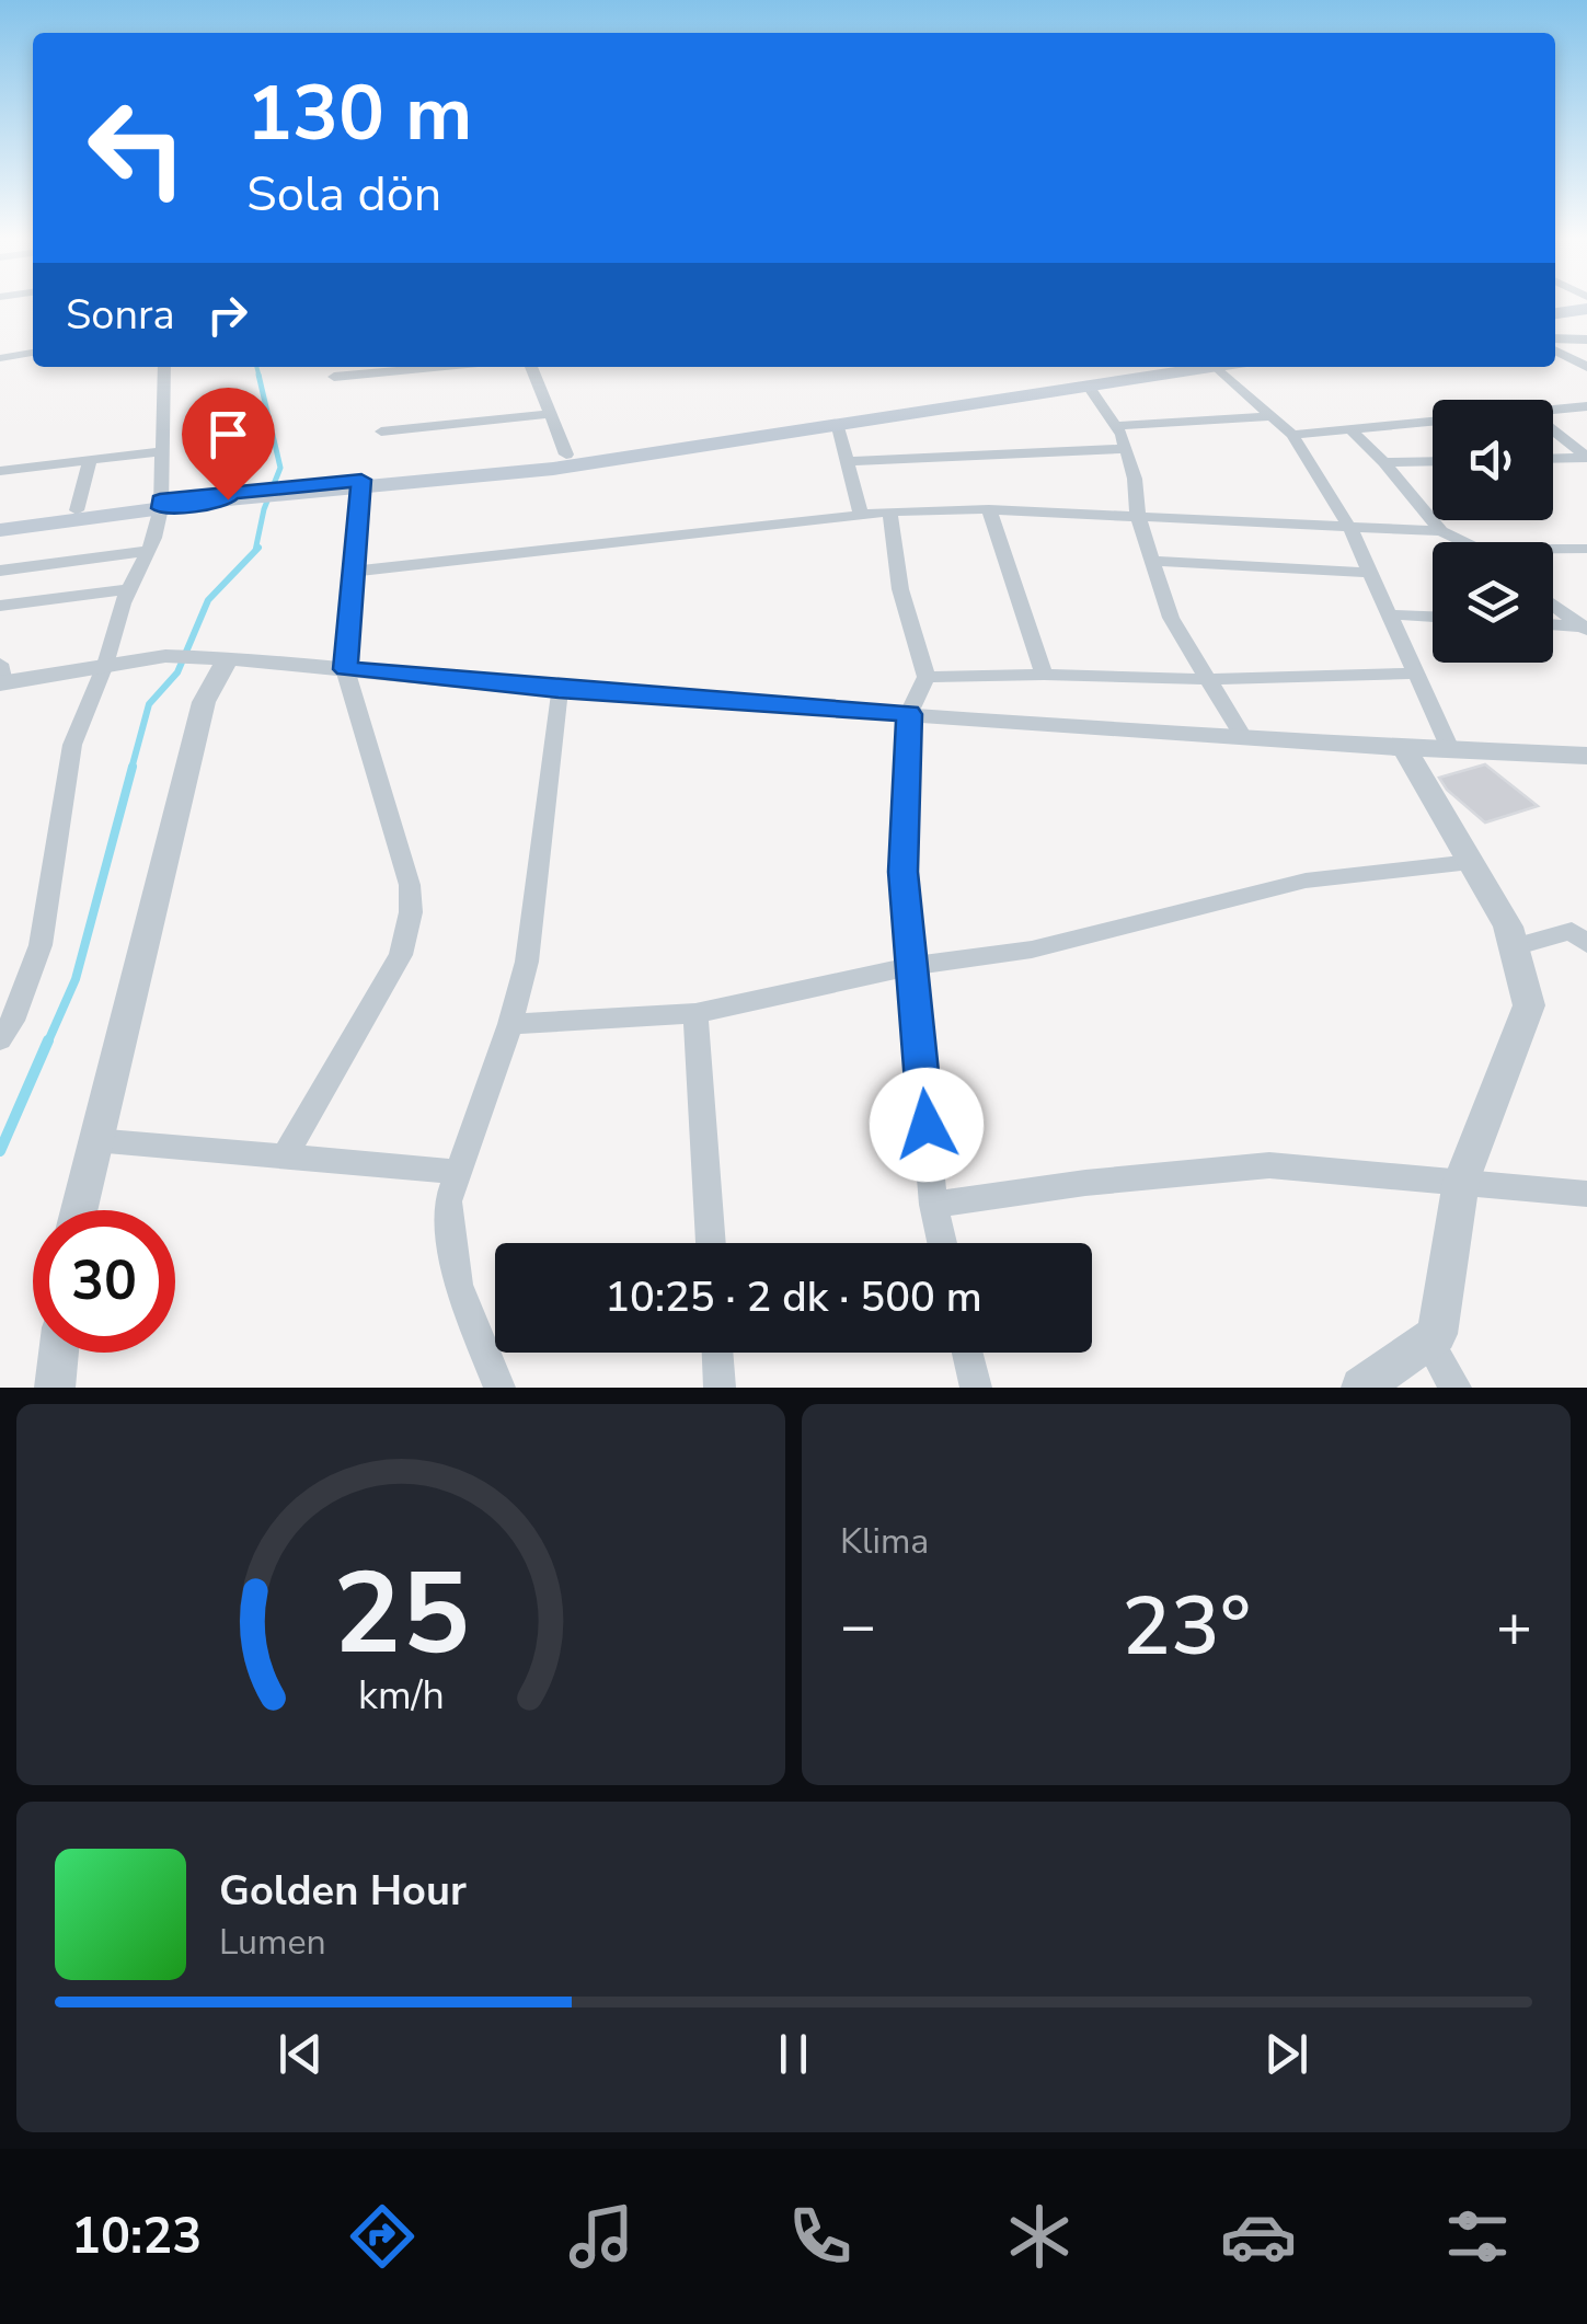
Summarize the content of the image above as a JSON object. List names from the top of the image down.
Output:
{
  "page": {
    "turn": ["130 m", "Sola dön"],
    "then": "Sonra",
    "limit": "30",
    "trip": "10:25 · 2 dk · 500 m",
    "tile": "Klima",
    "heat": ["−", "23°", "+"],
    "song": ["Golden Hour", "Lumen"],
    "tabs": "10:23",
    "gauge": ["25", "km/h"]
  }
}
